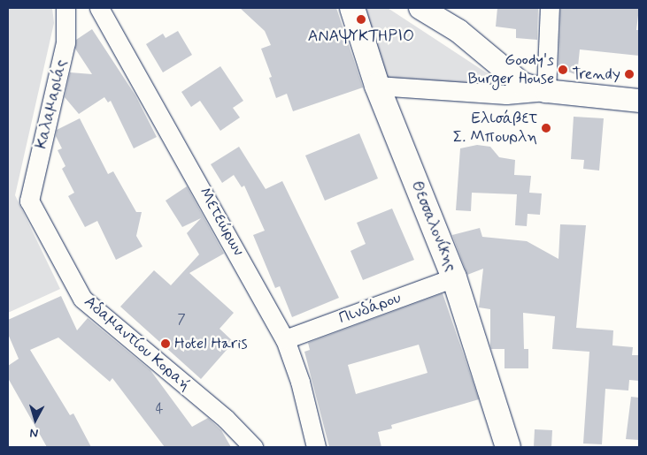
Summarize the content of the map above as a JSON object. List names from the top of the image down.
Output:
{
  "streets": {
    "main road": ["Θεσσαλονίκης"],
    "street": [
      "Καλαμαριάς",
      "Μετεώρων",
      "Πινδάρου",
      "Αδαμαντίου Κοραή"
    ]
  },
  "crossings": [
    ["Καλαμαριάς", "Αδαμαντίου Κοραή"],
    ["Μετεώρων", "Πινδάρου"],
    ["Θεσσαλονίκης", "Πινδάρου"]
  ],
  "places": [
    "ΑΝΑΨΥΚΤΗΡΙΟ",
    "Goody's Burger House",
    "Trendy",
    "Ελισάβετ Σ. Μπουρλη",
    "Hotel Haris"
  ],
  "house_numbers": ["7", "4"],
  "north": "bottom"
}
